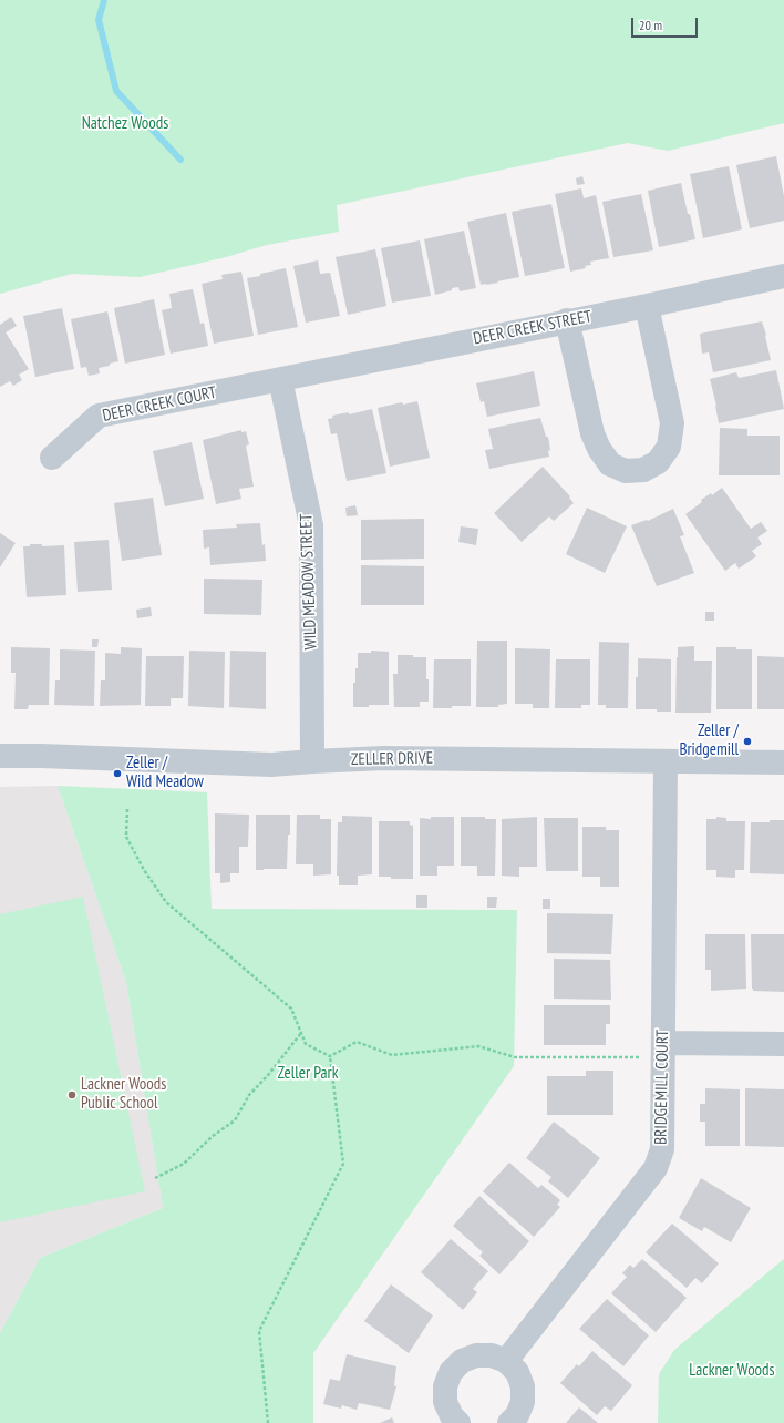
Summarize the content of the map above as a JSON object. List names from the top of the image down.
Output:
{
  "streets": {
    "street": [
      "DEER CREEK STREET",
      "DEER CREEK COURT",
      "WILD MEADOW STREET",
      "ZELLER DRIVE",
      "BRIDGEMILL COURT"
    ]
  },
  "crossings": [
    ["DEER CREEK STREET", "DEER CREEK COURT"],
    ["DEER CREEK STREET", "WILD MEADOW STREET"],
    ["DEER CREEK COURT", "WILD MEADOW STREET"],
    ["WILD MEADOW STREET", "ZELLER DRIVE"],
    ["ZELLER DRIVE", "BRIDGEMILL COURT"]
  ],
  "parks": ["Natchez Woods", "Zeller Park", "Lackner Woods"],
  "places": ["Zeller / Bridgemill", "Zeller / Wild Meadow", "Lackner Woods Public School"],
  "scale_bar": "20 m"
}
